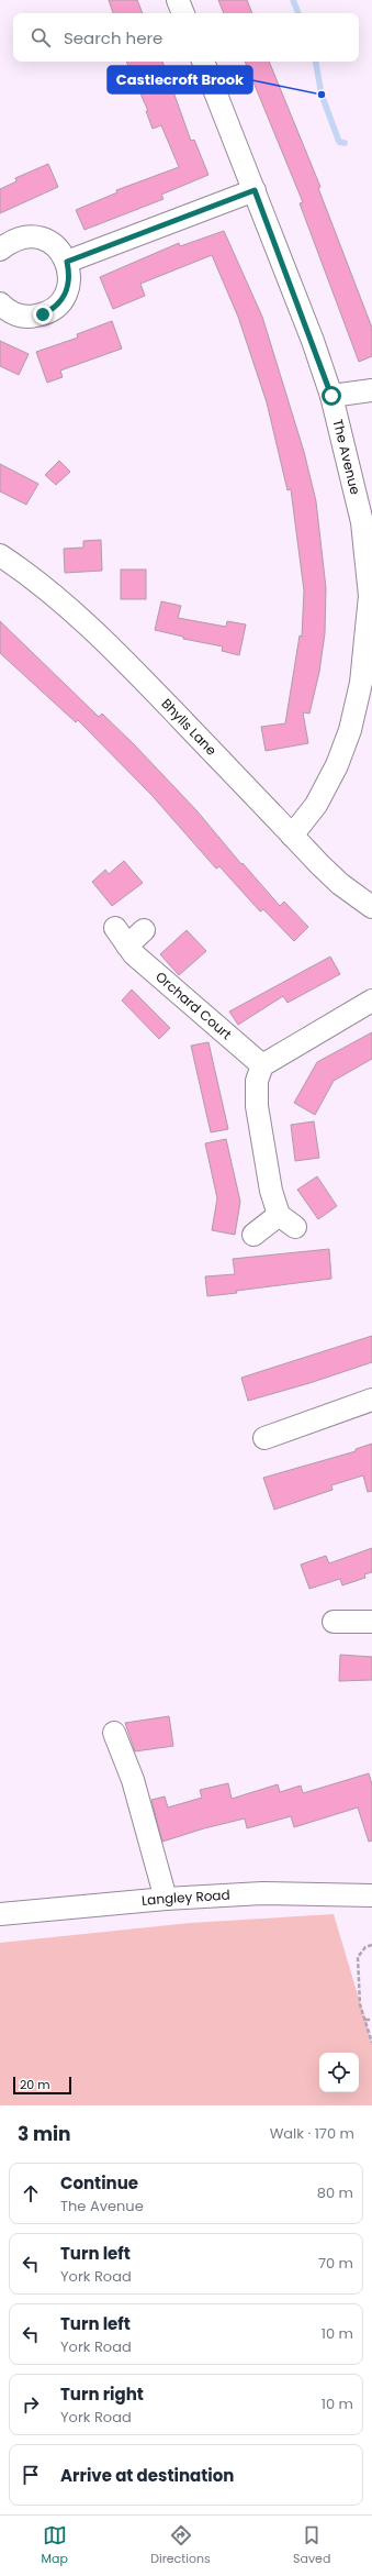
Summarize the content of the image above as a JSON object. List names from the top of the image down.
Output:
{
  "streets": {
    "street": [
      "The Avenue",
      "Bhylls Lane",
      "Orchard Court",
      "Langley Road"
    ]
  },
  "crossings": [
    ["The Avenue", "Bhylls Lane"]
  ],
  "places": ["Castlecroft Brook"],
  "scale_bar": "20 m",
  "page": {
    "search": "Search here",
    "scale": "20 m",
    "heading": ["3 min", "Walk · 170 m"],
    "list": [
      ["Continue", "The Avenue", "80 m"],
      ["Turn left", "York Road", "70 m"],
      ["Turn left", "York Road", "10 m"],
      ["Turn right", "York Road", "10 m"],
      "Arrive at destination"
    ],
    "nav": ["Map", "Directions", "Saved"]
  }
}
